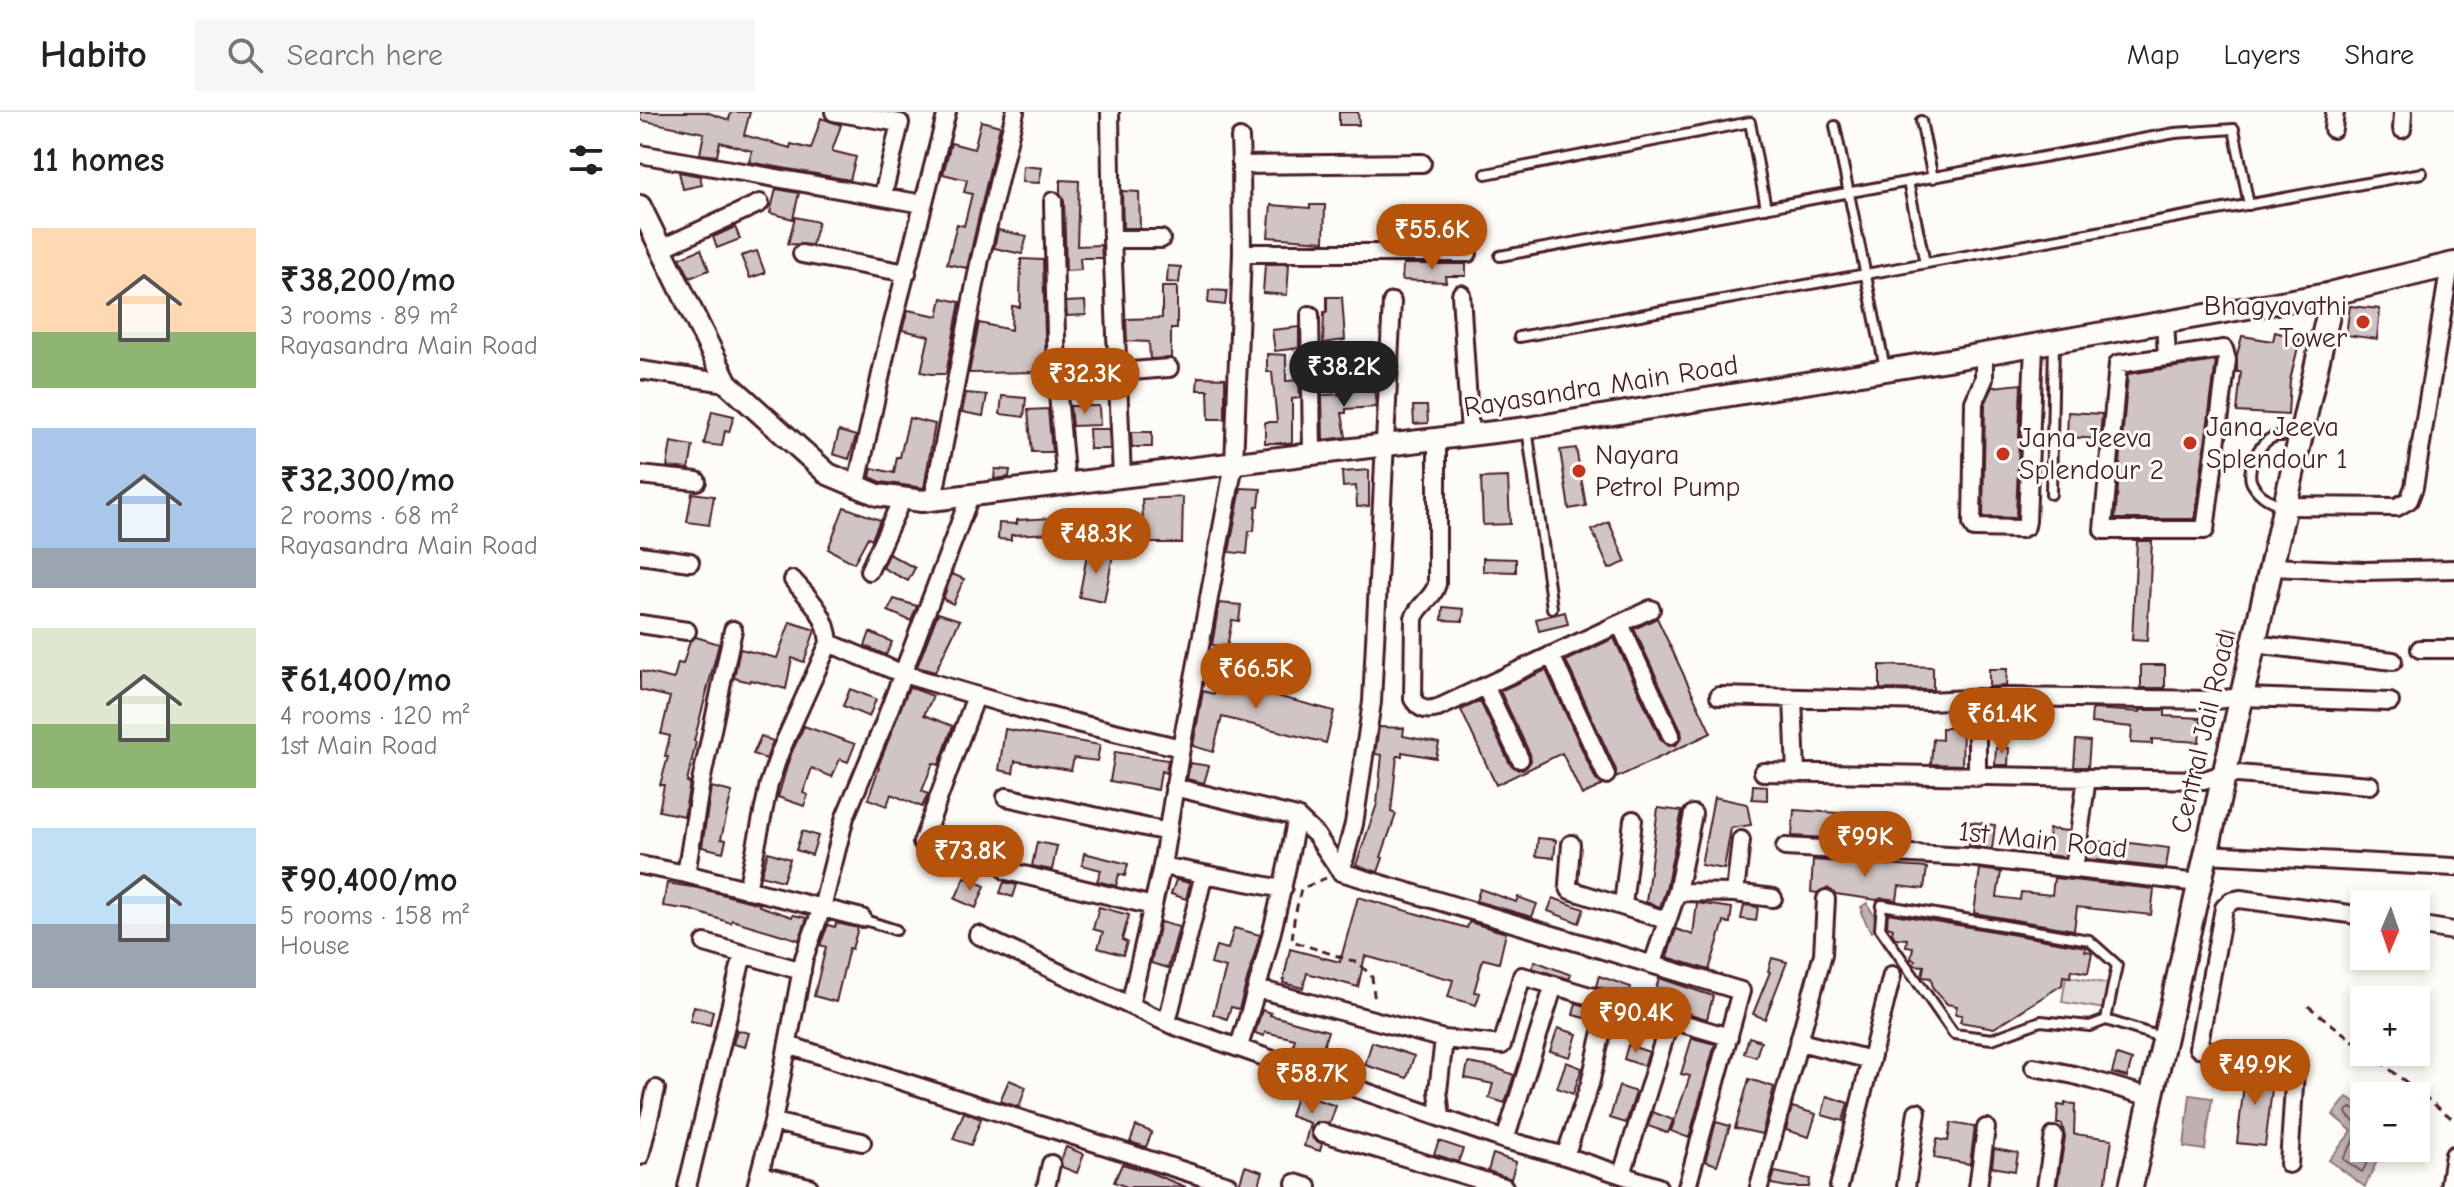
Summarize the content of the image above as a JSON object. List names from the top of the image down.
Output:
{
  "streets": {
    "main road": ["Central Jail Road"],
    "street": ["Rayasandra Main Road", "1st Main Road"]
  },
  "crossings": [
    ["Rayasandra Main Road", "Central Jail Road"],
    ["Central Jail Road", "1st Main Road"]
  ],
  "places": [
    "Bhagyavathi Tower",
    "Jana Jeeva Splendour 1",
    "Jana Jeeva Splendour 2",
    "Nayara Petrol Pump"
  ],
  "north": "bottom",
  "page": {
    "header": "Habito",
    "search": "Search here",
    "nav": ["Map", "Layers", "Share"],
    "heading": "11 homes",
    "price": [
      "₹55.6K",
      "₹38.2K",
      "₹32.3K",
      "₹48.3K",
      "₹66.5K",
      "₹61.4K",
      "₹99K",
      "₹73.8K",
      "₹90.4K",
      "₹49.9K",
      "₹58.7K"
    ],
    "list": [
      {
        "name": "₹38,200/mo",
        "note": "3 rooms · 89 m² · Rayasandra Main Road"
      },
      {
        "name": "₹32,300/mo",
        "note": "2 rooms · 68 m² · Rayasandra Main Road"
      },
      {
        "name": "₹61,400/mo",
        "note": "4 rooms · 120 m² · 1st Main Road"
      },
      {
        "name": "₹90,400/mo",
        "note": "5 rooms · 158 m² · House"
      }
    ],
    "map_buttons": ["+", "−"]
  }
}
